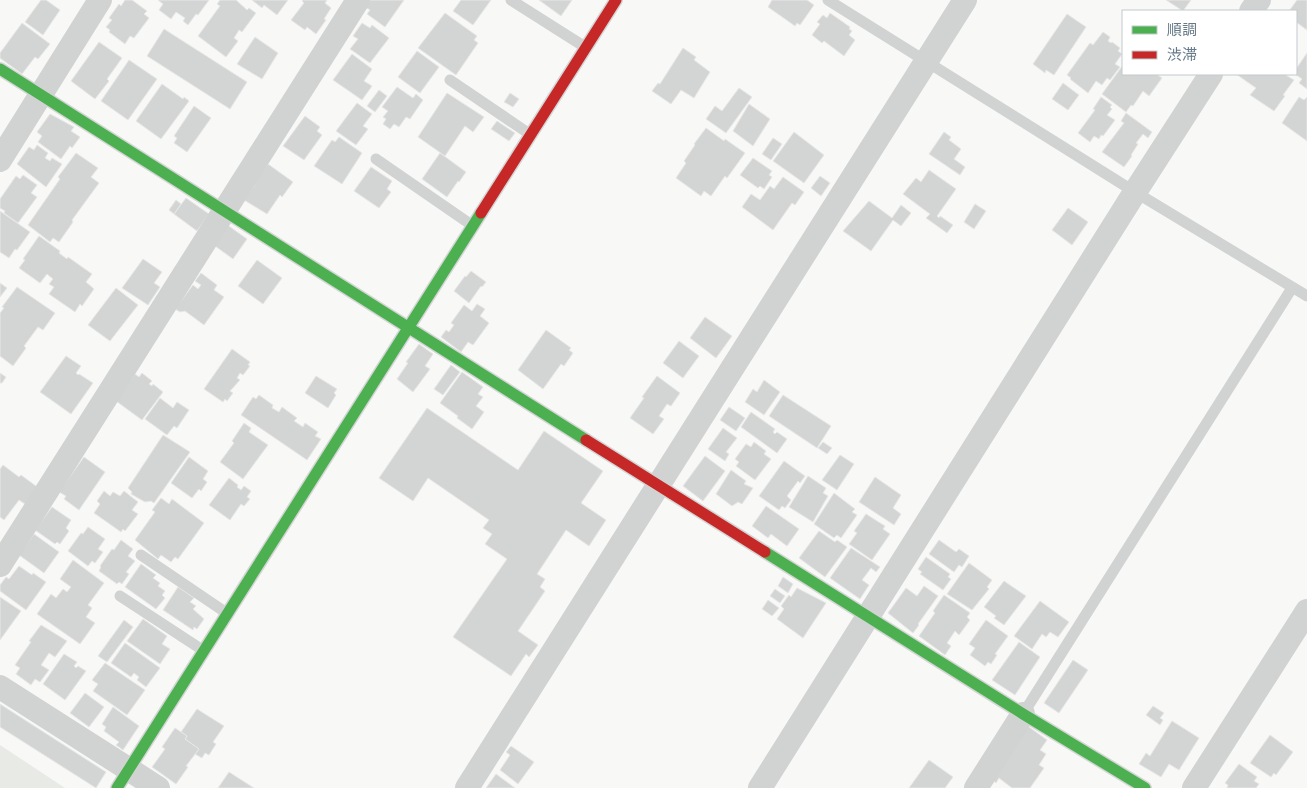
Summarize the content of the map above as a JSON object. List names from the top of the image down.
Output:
{
  "legend": ["順調", "渋滞"]
}
